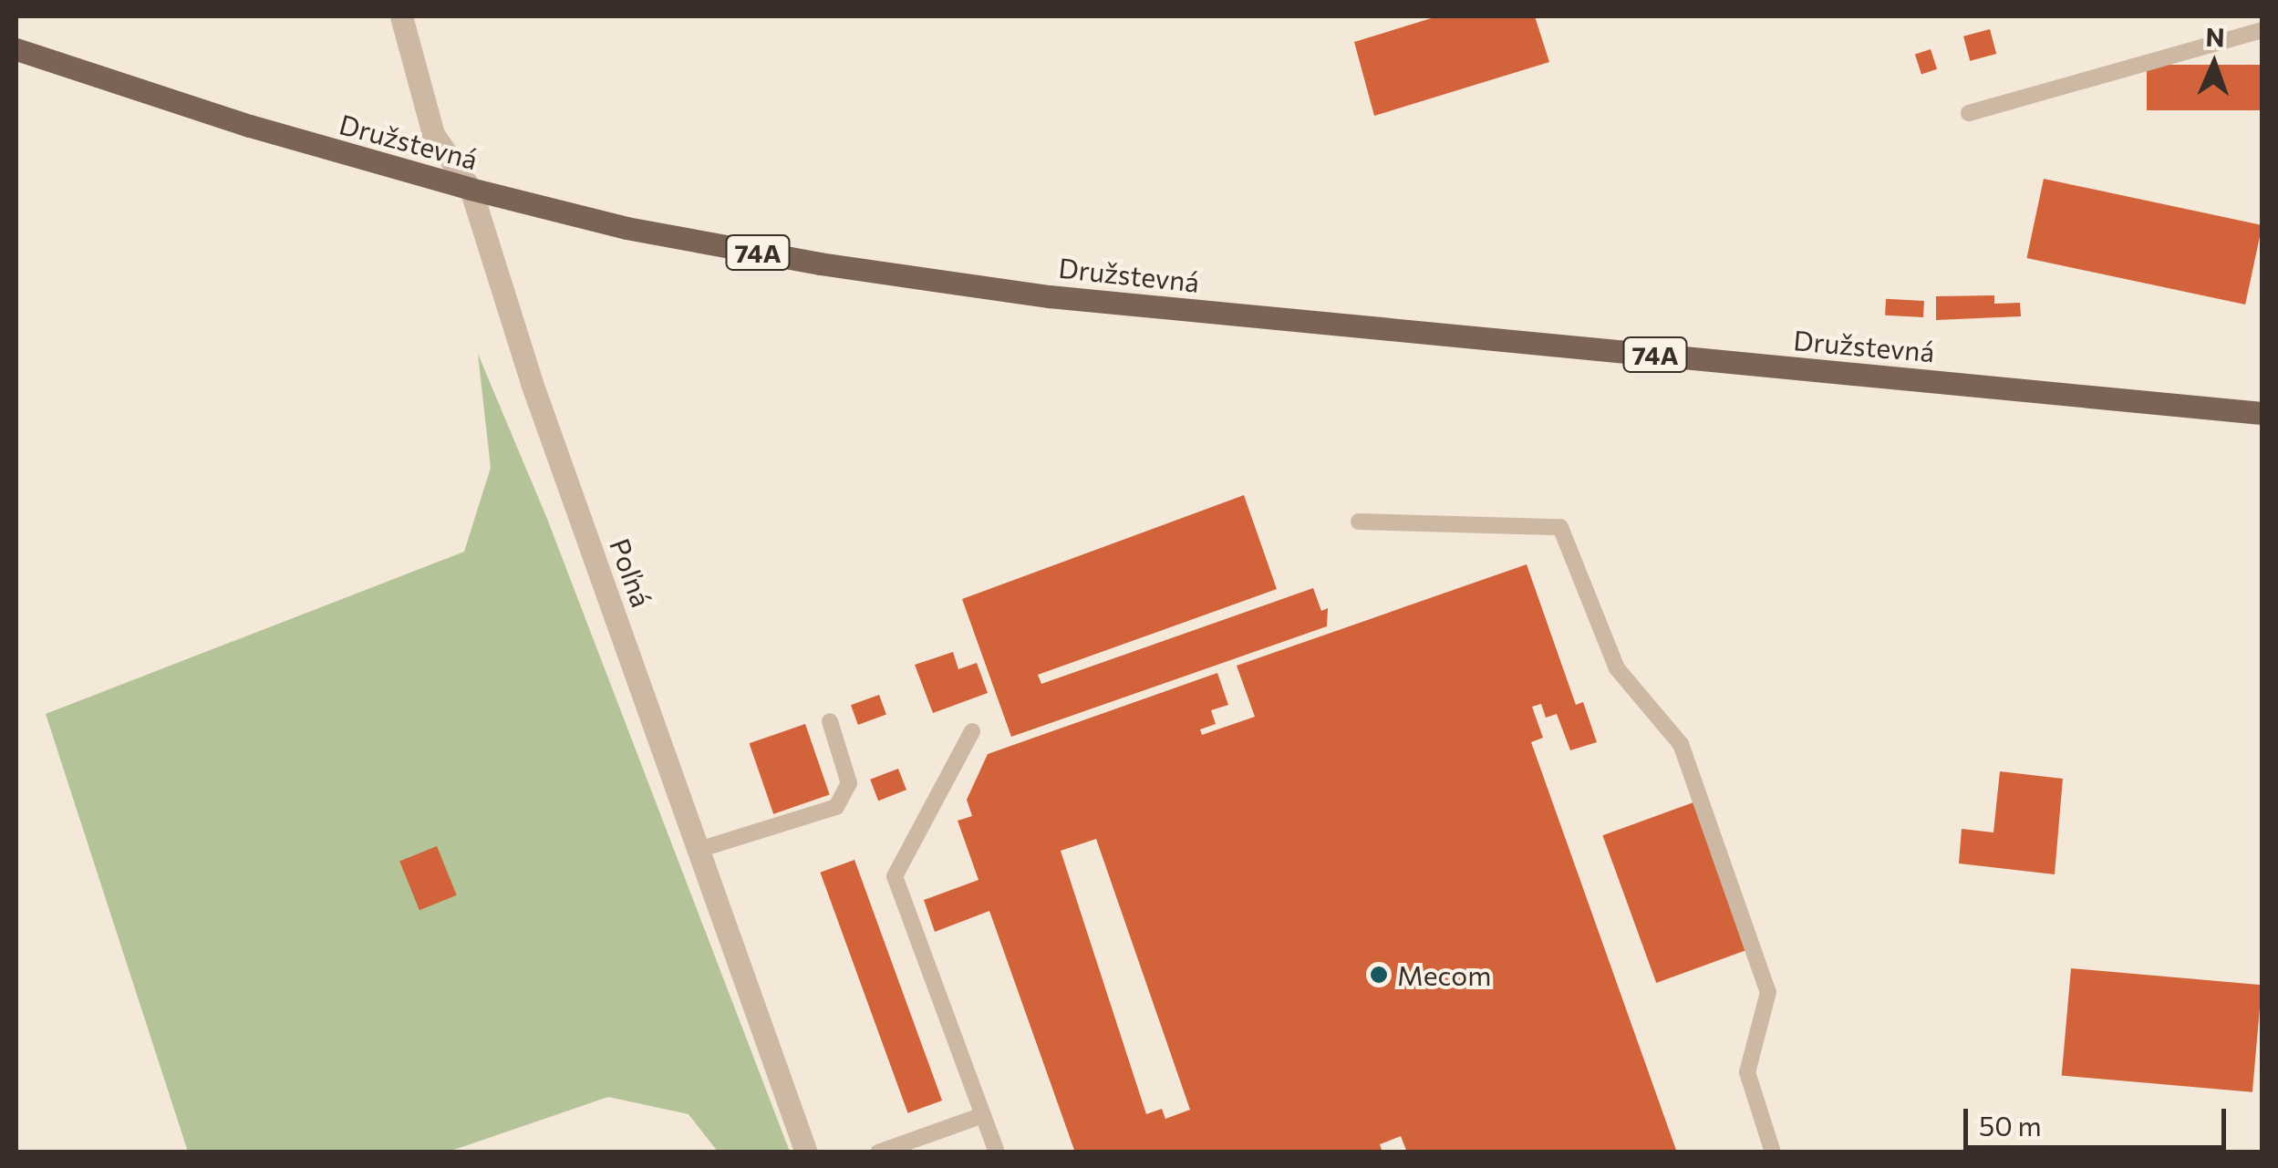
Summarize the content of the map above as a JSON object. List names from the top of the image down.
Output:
{
  "streets": {
    "main road": ["Družstevná", "74A"],
    "street": ["Poľná"]
  },
  "crossings": [
    ["Družstevná", "Poľná"]
  ],
  "places": ["Mecom"],
  "scale_bar": "50 m",
  "north": "top"
}
